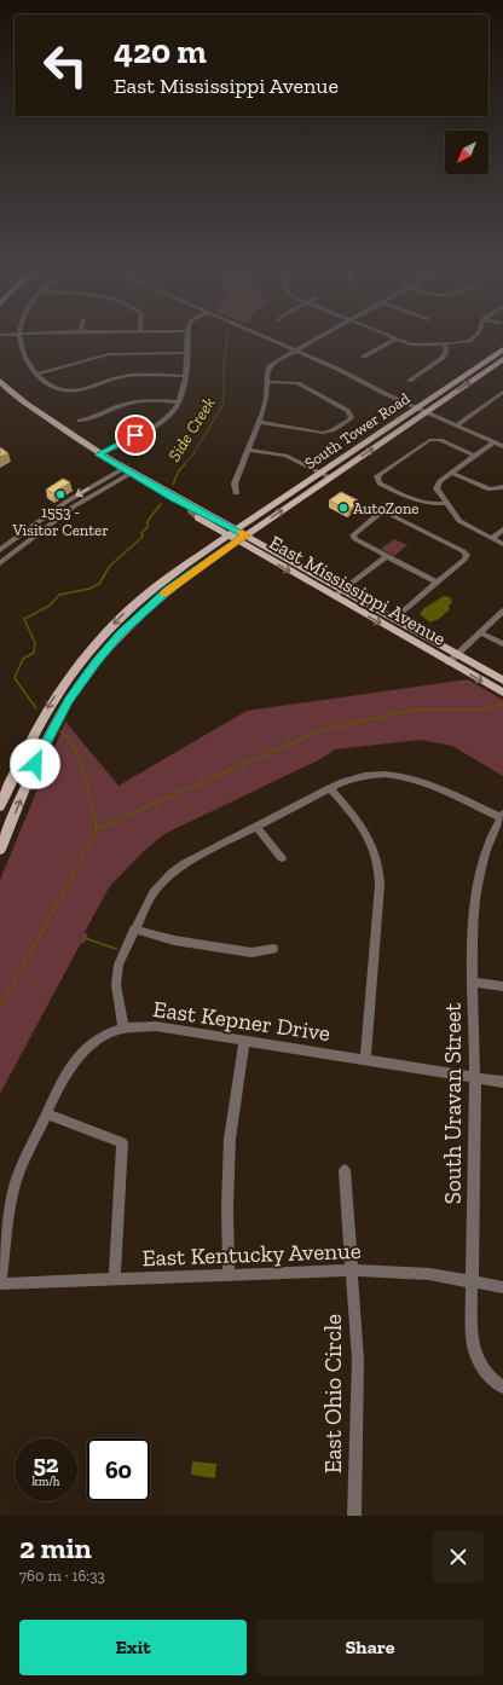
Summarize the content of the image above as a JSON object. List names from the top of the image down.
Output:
{
  "streets": {
    "main road": ["South Tower Road", "East Mississippi Avenue"],
    "street": [
      "East Kepner Drive",
      "South Uravan Street",
      "East Kentucky Avenue",
      "East Ohio Circle"
    ]
  },
  "crossings": [
    ["South Tower Road", "East Mississippi Avenue"],
    ["East Kepner Drive", "South Uravan Street"],
    ["East Kepner Drive", "East Kentucky Avenue"],
    ["South Uravan Street", "East Kentucky Avenue"],
    ["East Kentucky Avenue", "East Ohio Circle"]
  ],
  "water": ["Side Creek"],
  "places": ["1553 - Visitor Center", "AutoZone"],
  "north": "bottom left",
  "page": {
    "turn": ["420 m", "East Mississippi Avenue"],
    "speed": "52 km/h",
    "limit": "60",
    "heading": ["2 min", "760 m · 16:33"],
    "buttons": ["Exit", "Share"]
  }
}
